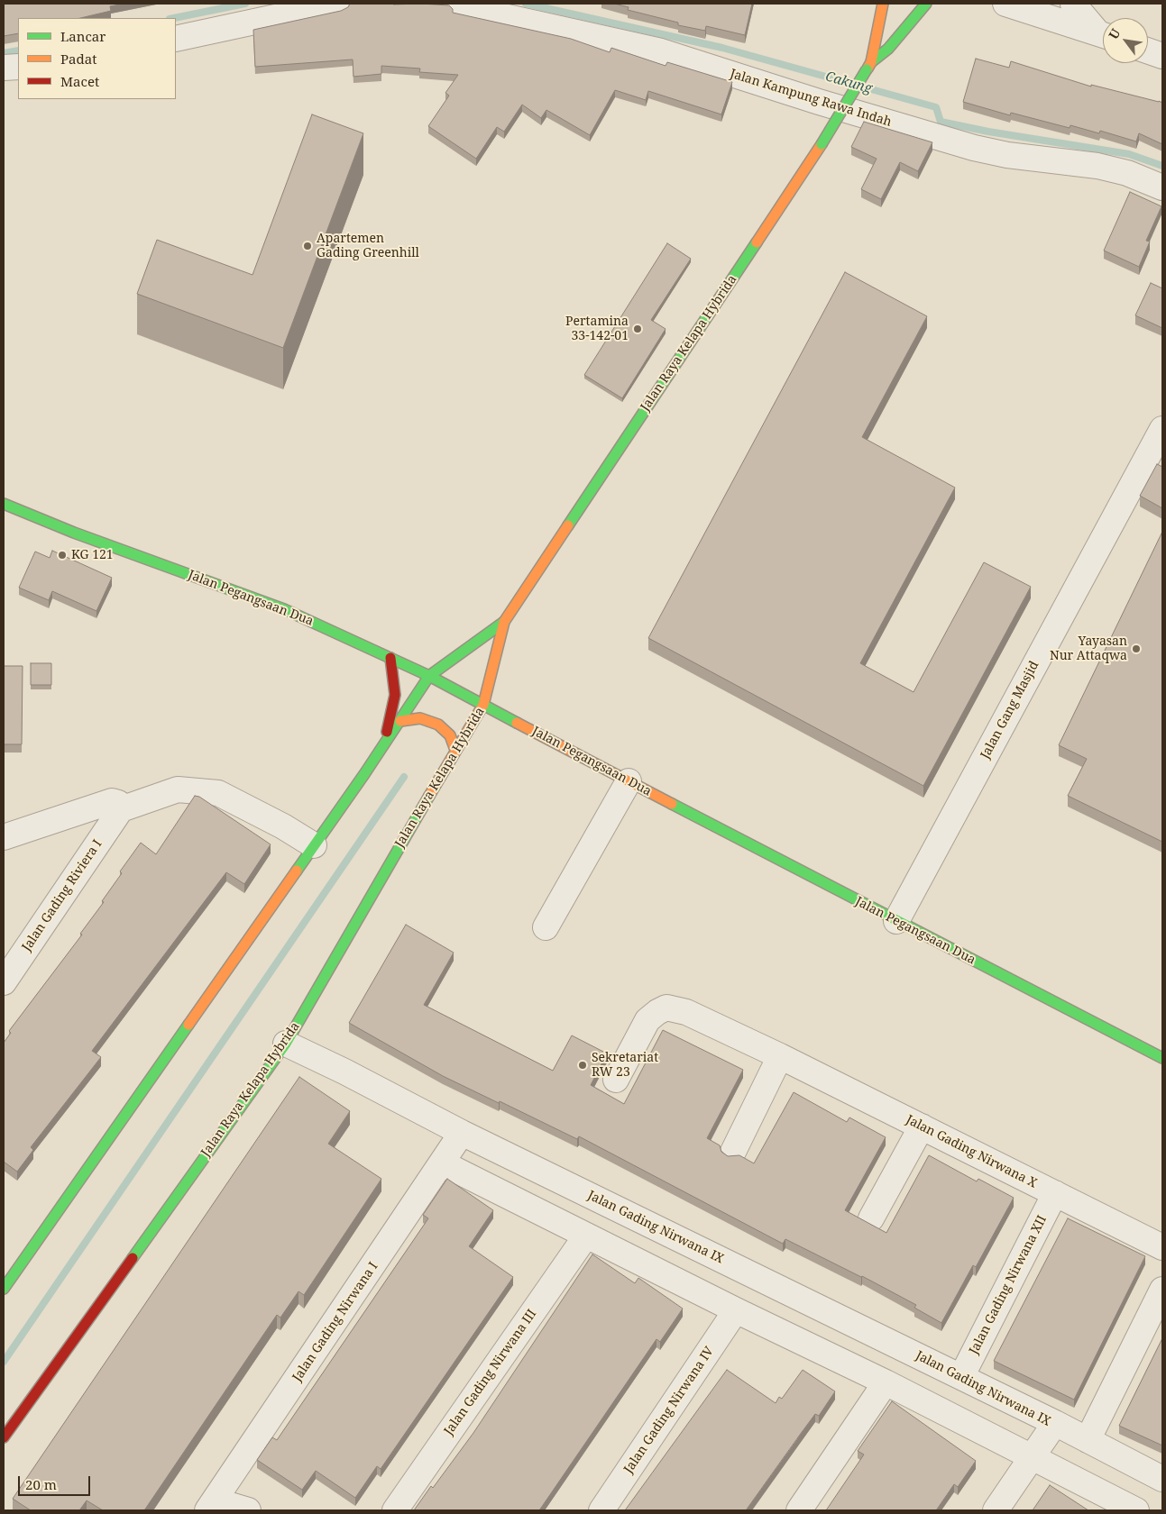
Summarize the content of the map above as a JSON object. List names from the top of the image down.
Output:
{
  "streets": {
    "main road": ["Jalan Raya Kelapa Hybrida", "Jalan Pegangsaan Dua"],
    "street": [
      "Jalan Kampung Rawa Indah",
      "Jalan Gang Masjid",
      "Jalan Gading Riviera I",
      "Jalan Gading Nirwana X",
      "Jalan Gading Nirwana IX",
      "Jalan Gading Nirwana XII",
      "Jalan Gading Nirwana I",
      "Jalan Gading Nirwana III",
      "Jalan Gading Nirwana IV"
    ]
  },
  "crossings": [
    ["Jalan Raya Kelapa Hybrida", "Jalan Pegangsaan Dua"],
    ["Jalan Raya Kelapa Hybrida", "Jalan Gading Nirwana IX"],
    ["Jalan Pegangsaan Dua", "Jalan Gang Masjid"],
    ["Jalan Gading Nirwana X", "Jalan Gading Nirwana XII"],
    ["Jalan Gading Nirwana IX", "Jalan Gading Nirwana XII"],
    ["Jalan Gading Nirwana IX", "Jalan Gading Nirwana I"]
  ],
  "water": ["Cakung"],
  "places": [
    "Apartemen Gading Greenhill",
    "Pertamina 33-142-01",
    "KG 121",
    "Yayasan Nur Attaqwa",
    "Sekretariat RW 23"
  ],
  "legend": ["Lancar", "Padat", "Macet"],
  "scale_bar": "20 m",
  "north": "top left"
}
